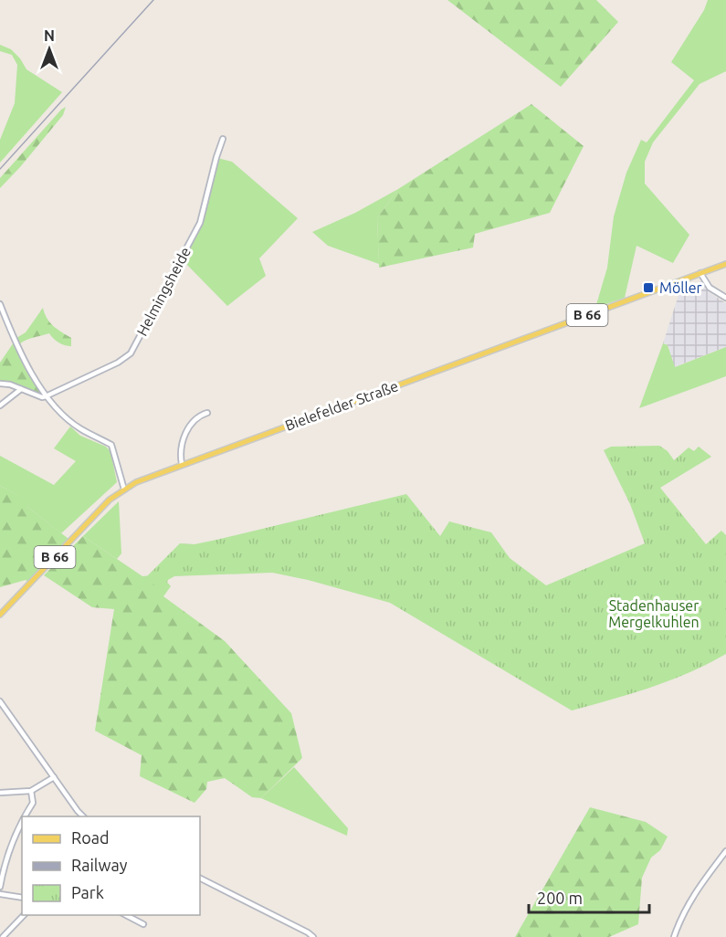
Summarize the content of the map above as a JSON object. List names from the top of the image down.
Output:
{
  "streets": {
    "main road": ["B 66", "Bielefelder Straße"],
    "street": ["Helmingsheide"]
  },
  "parks": ["Stadenhauser Mergelkuhlen"],
  "places": {
    "transit": ["Möller"]
  },
  "legend": ["Road", "Railway", "Park"],
  "scale_bar": "200 m",
  "north": "top"
}
